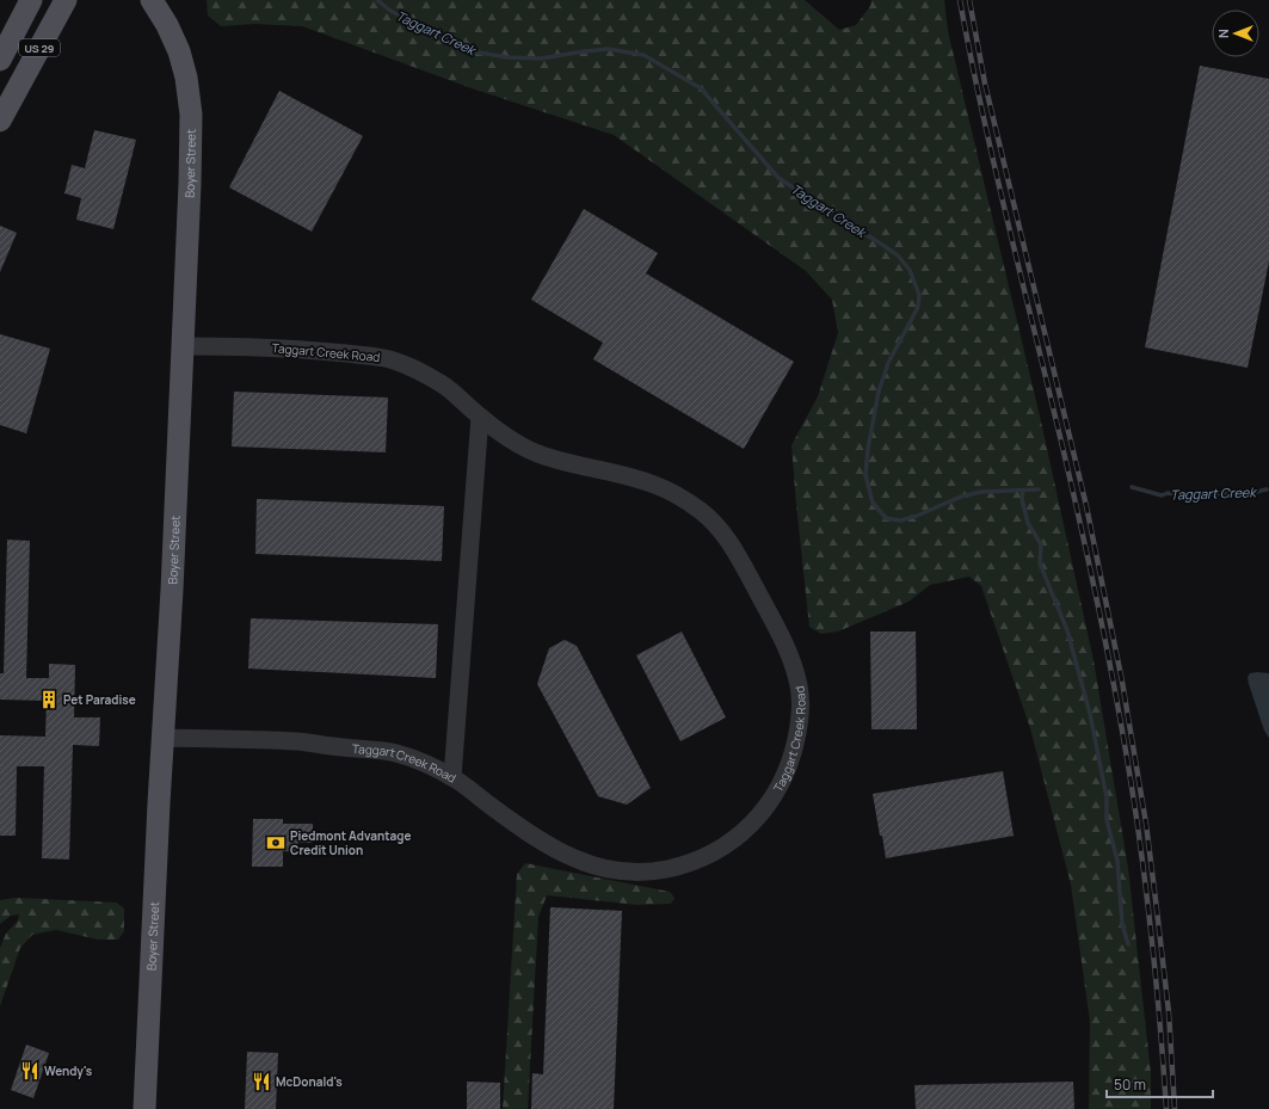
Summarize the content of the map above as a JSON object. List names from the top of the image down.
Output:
{
  "streets": {
    "main road": ["US 29", "Boyer Street"],
    "street": ["Taggart Creek Road"]
  },
  "crossings": [
    ["Boyer Street", "Taggart Creek Road"]
  ],
  "water": ["Taggart Creek"],
  "places": {
    "building": ["Pet Paradise"],
    "bank": ["Piedmont Advantage Credit Union"],
    "restaurant": ["Wendy's", "McDonald's"]
  },
  "scale_bar": "50 m",
  "north": "left"
}
